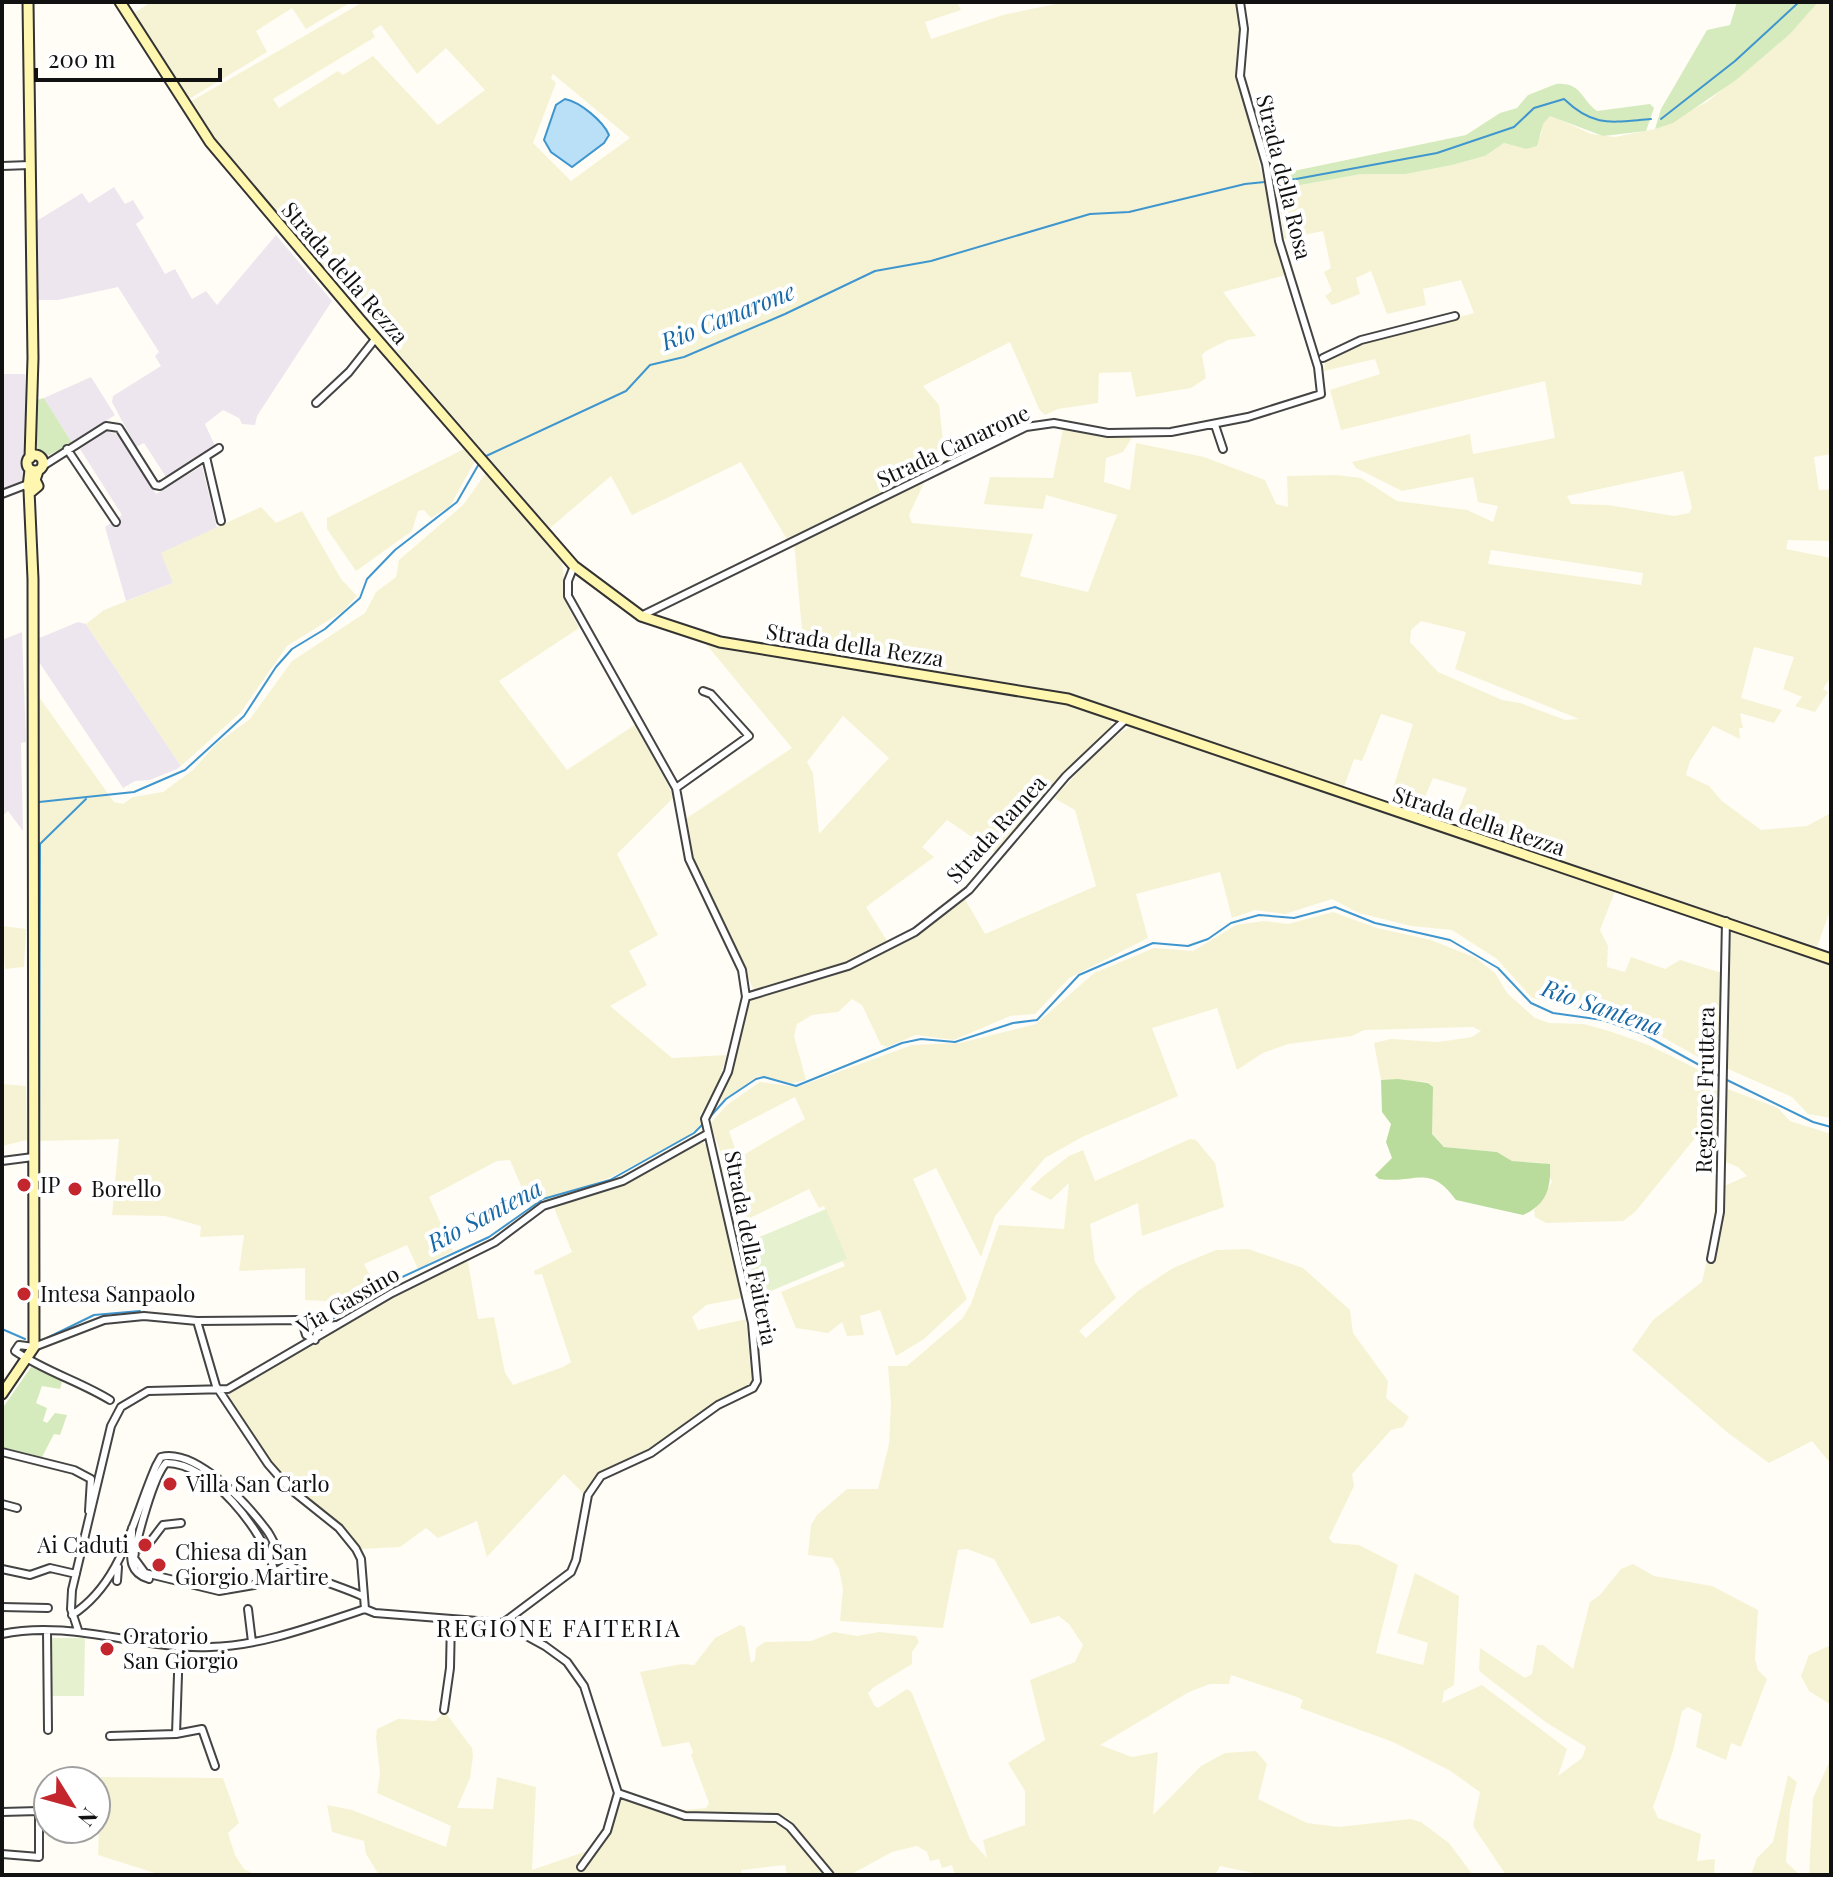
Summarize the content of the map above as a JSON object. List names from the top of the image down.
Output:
{
  "streets": {
    "main road": ["Strada della Rezza"],
    "street": [
      "Strada della Rosa",
      "Strada Canarone",
      "Strada Ramea",
      "Regione Fruttera",
      "Strada della Faiteria",
      "Via Gassino"
    ]
  },
  "crossings": [
    ["Strada della Rezza", "Strada Canarone"],
    ["Strada della Rezza", "Strada Ramea"],
    ["Strada della Rezza", "Regione Fruttera"],
    ["Strada della Faiteria", "Via Gassino"]
  ],
  "districts": ["REGIONE FAITERIA"],
  "water": ["Rio Canarone", "Rio Santena"],
  "places": [
    "IP",
    "Borello",
    "Intesa Sanpaolo",
    "Villa San Carlo",
    "Ai Caduti",
    "Chiesa di San Giorgio Martire",
    "Oratorio San Giorgio"
  ],
  "scale_bar": "200 m",
  "north": "bottom right"
}
